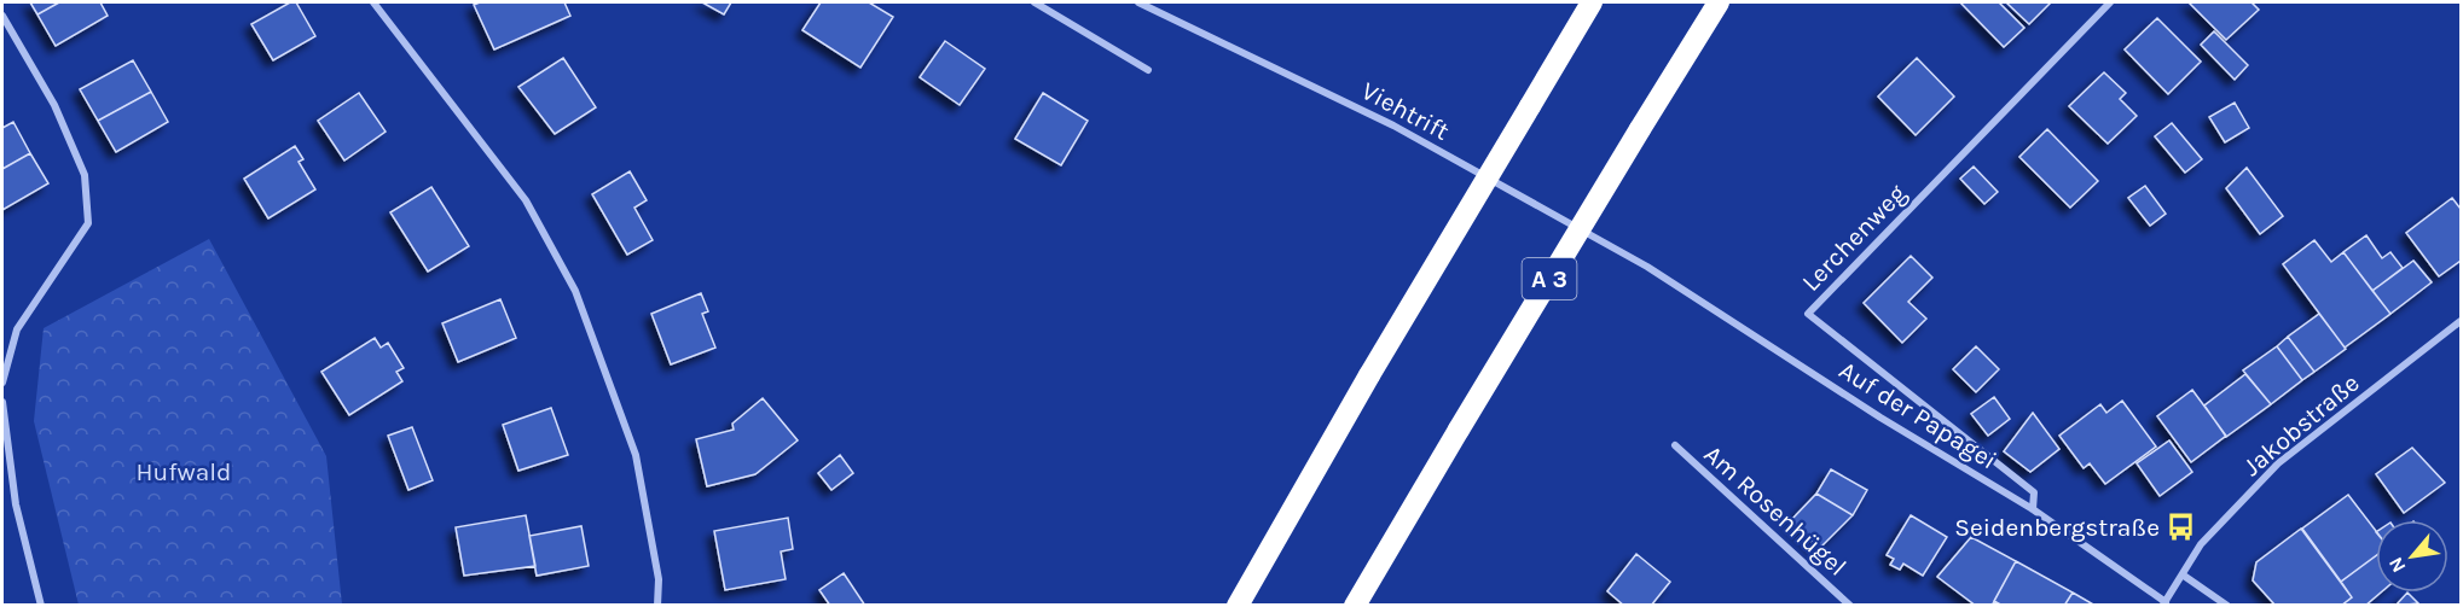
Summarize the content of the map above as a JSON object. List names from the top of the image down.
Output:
{
  "streets": {
    "highway": ["A 3"],
    "street": [
      "Viehtrift",
      "Lerchenweg",
      "Auf der Papagei",
      "Jakobstraße",
      "Am Rosenhügel"
    ]
  },
  "crossings": [
    ["Viehtrift", "Auf der Papagei"],
    ["Lerchenweg", "Auf der Papagei"]
  ],
  "parks": ["Hufwald"],
  "places": {
    "bus stop": ["Seidenbergstraße"]
  },
  "north": "bottom left"
}
